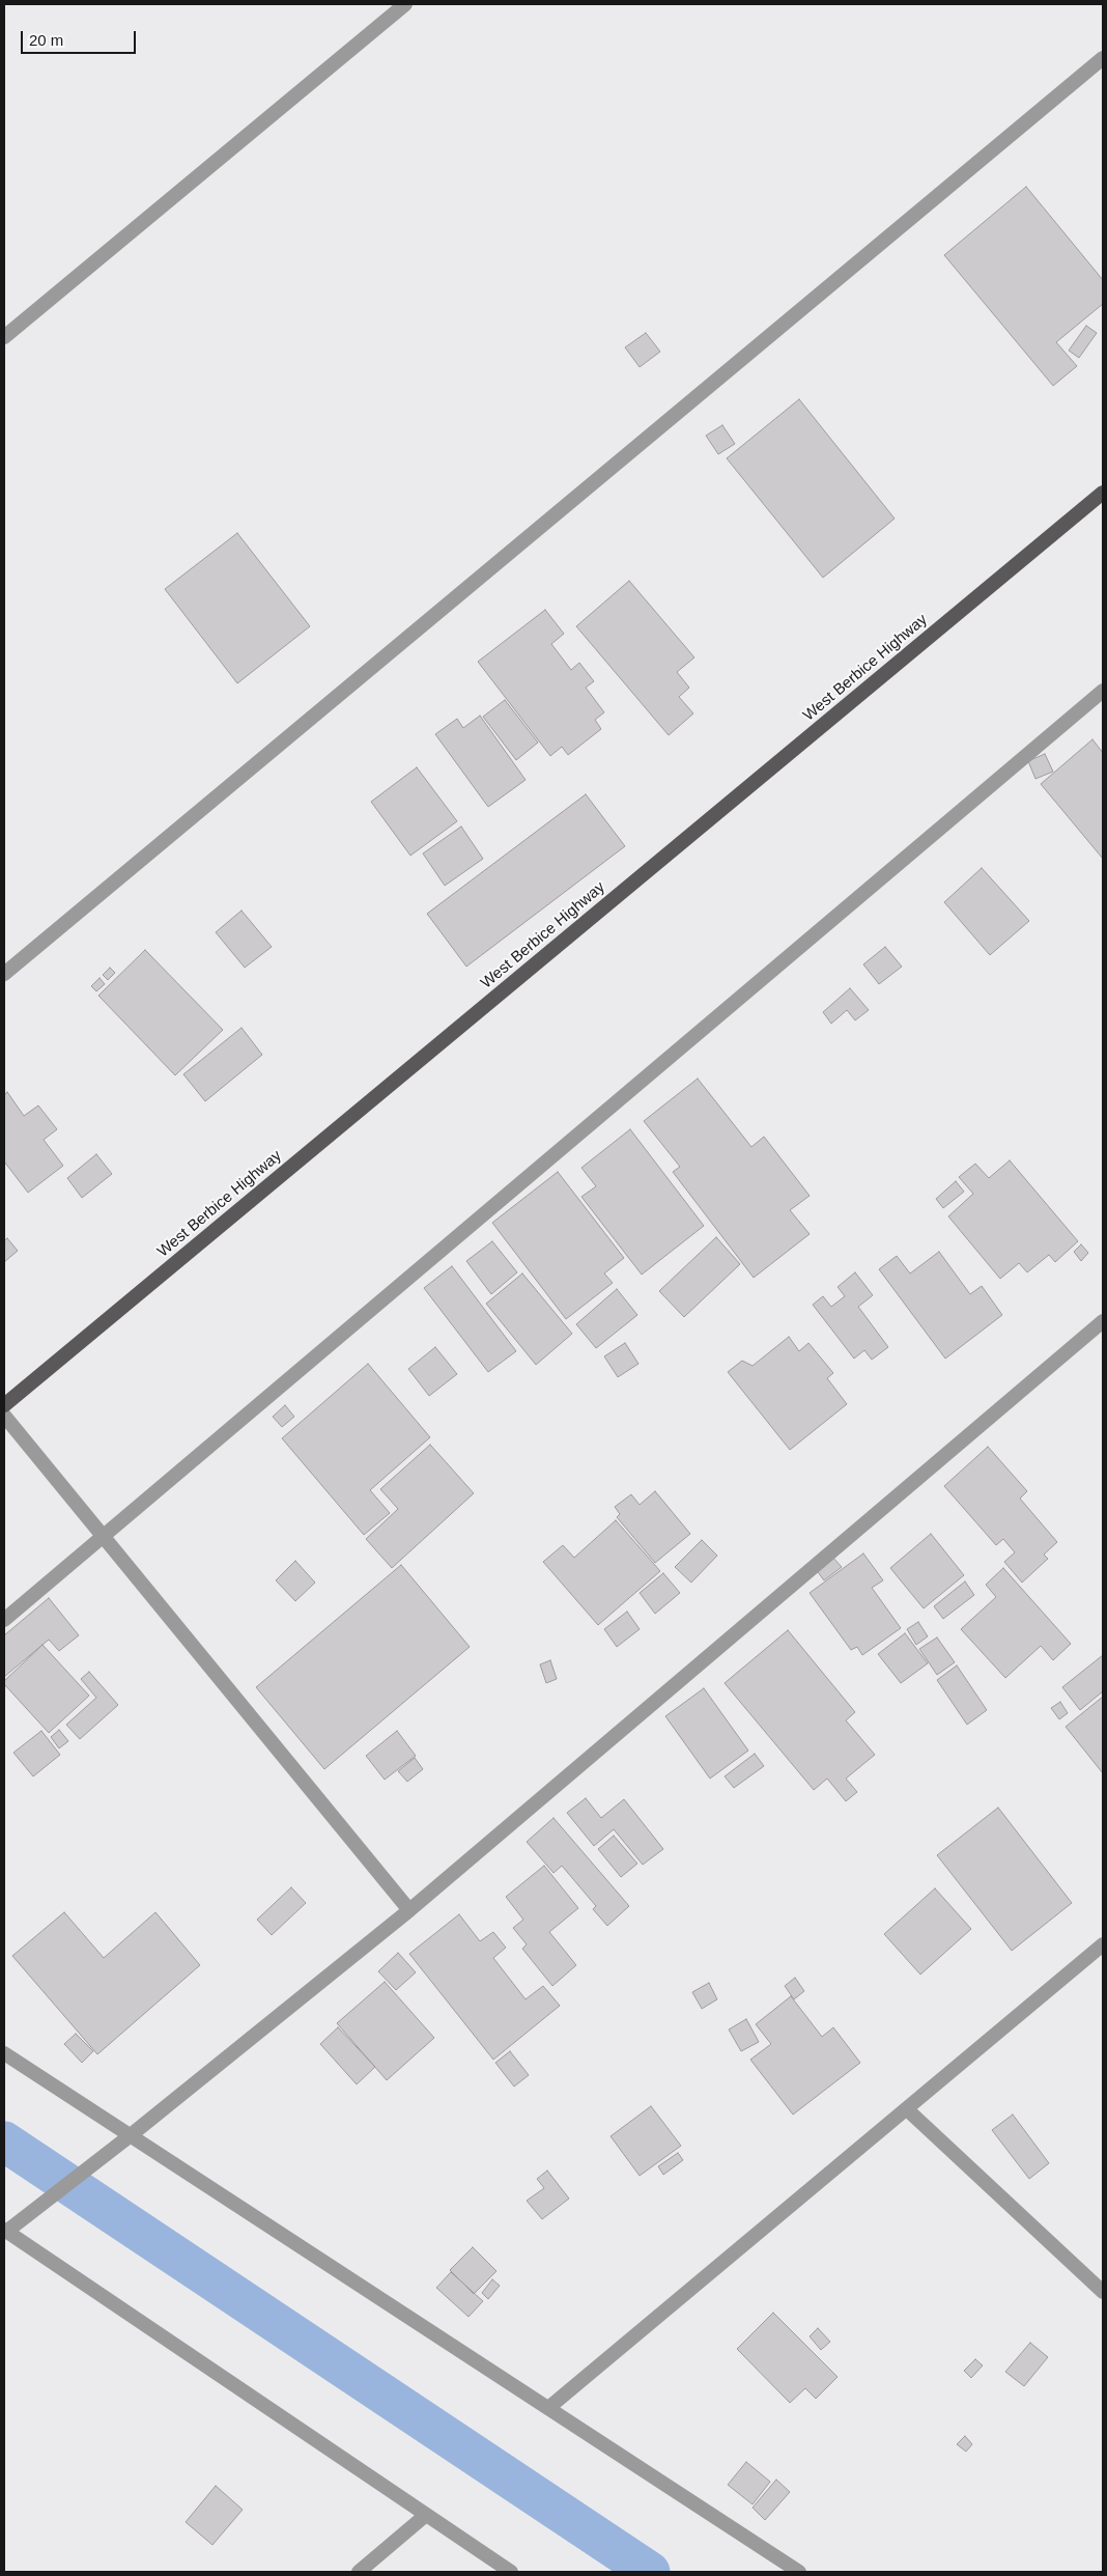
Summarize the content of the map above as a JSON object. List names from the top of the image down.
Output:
{
  "streets": {
    "main road": ["West Berbice Highway"]
  },
  "scale_bar": "20 m"
}
